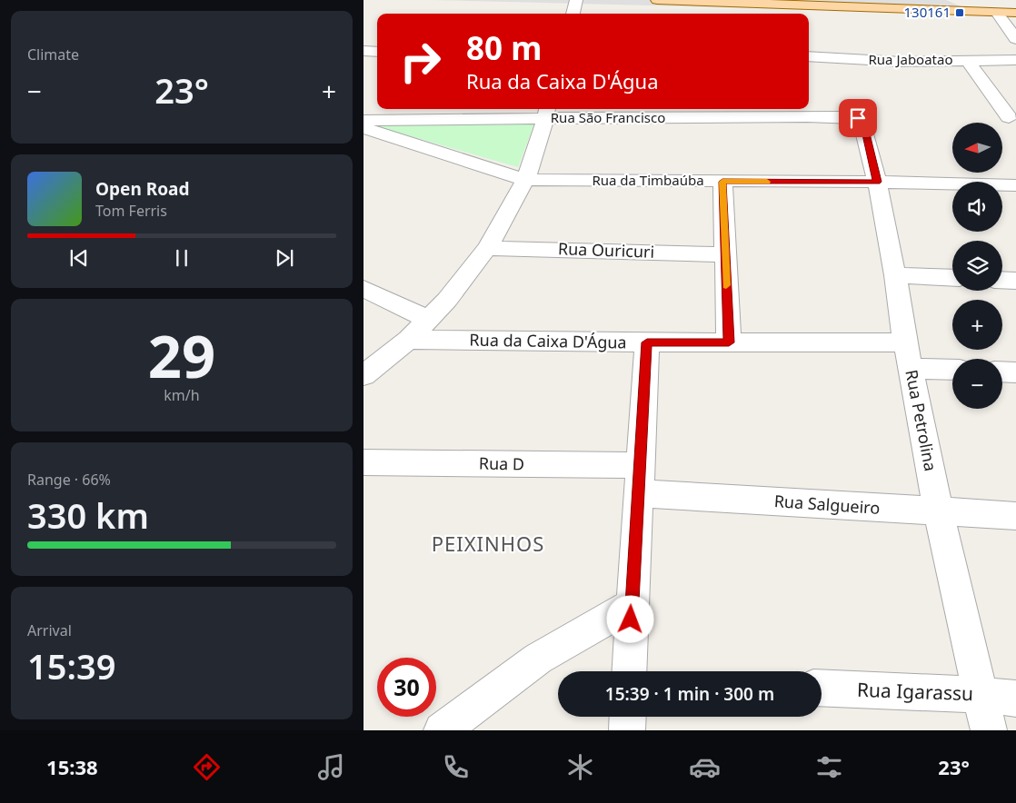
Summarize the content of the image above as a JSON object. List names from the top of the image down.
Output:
{
  "streets": {
    "street": [
      "Rua Jaboatao",
      "Rua São Francisco",
      "Rua da Timbaúba",
      "Rua Ouricuri",
      "Rua da Caixa D'Água",
      "Rua Petrolina",
      "Rua D",
      "Rua Salgueiro",
      "Rua Igarassu"
    ]
  },
  "crossings": [
    ["Rua São Francisco", "Rua Petrolina"],
    ["Rua da Timbaúba", "Rua Petrolina"],
    ["Rua da Caixa D'Água", "Rua Petrolina"],
    ["Rua Petrolina", "Rua Salgueiro"],
    ["Rua Petrolina", "Rua Igarassu"],
    ["Rua D", "Rua Salgueiro"]
  ],
  "districts": ["PEIXINHOS"],
  "places": {
    "transit": ["130161"]
  },
  "north": "left",
  "page": {
    "tile": [
      "Climate",
      ["29", "km/h"],
      ["Range · 66%", "330 km"],
      ["Arrival", "15:39"]
    ],
    "turn": ["80 m", "Rua da Caixa D'Água"],
    "heat": ["−", "23°", "+"],
    "map_buttons": ["+", "−"],
    "song": ["Open Road", "Tom Ferris"],
    "limit": "30",
    "trip": "15:39 · 1 min · 300 m",
    "tabs": ["15:38", "23°"]
  }
}
